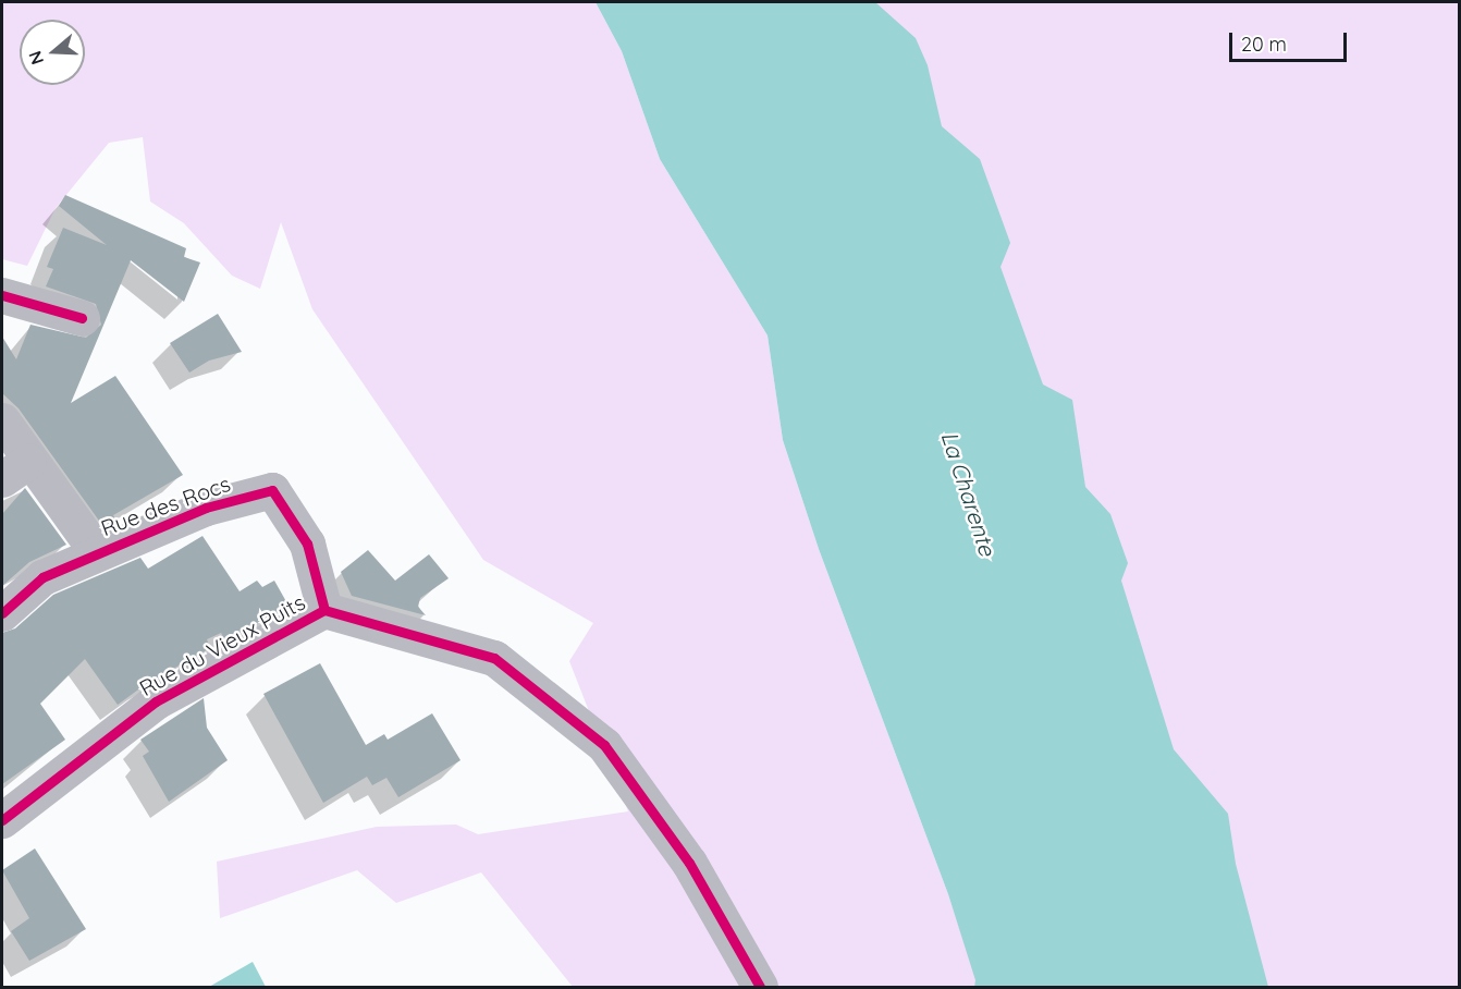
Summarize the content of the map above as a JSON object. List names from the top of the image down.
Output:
{
  "streets": {
    "street": ["Rue des Rocs", "Rue du Vieux Puits"]
  },
  "crossings": [
    ["Rue des Rocs", "Rue du Vieux Puits"]
  ],
  "water": ["La Charente"],
  "scale_bar": "20 m",
  "north": "left"
}
